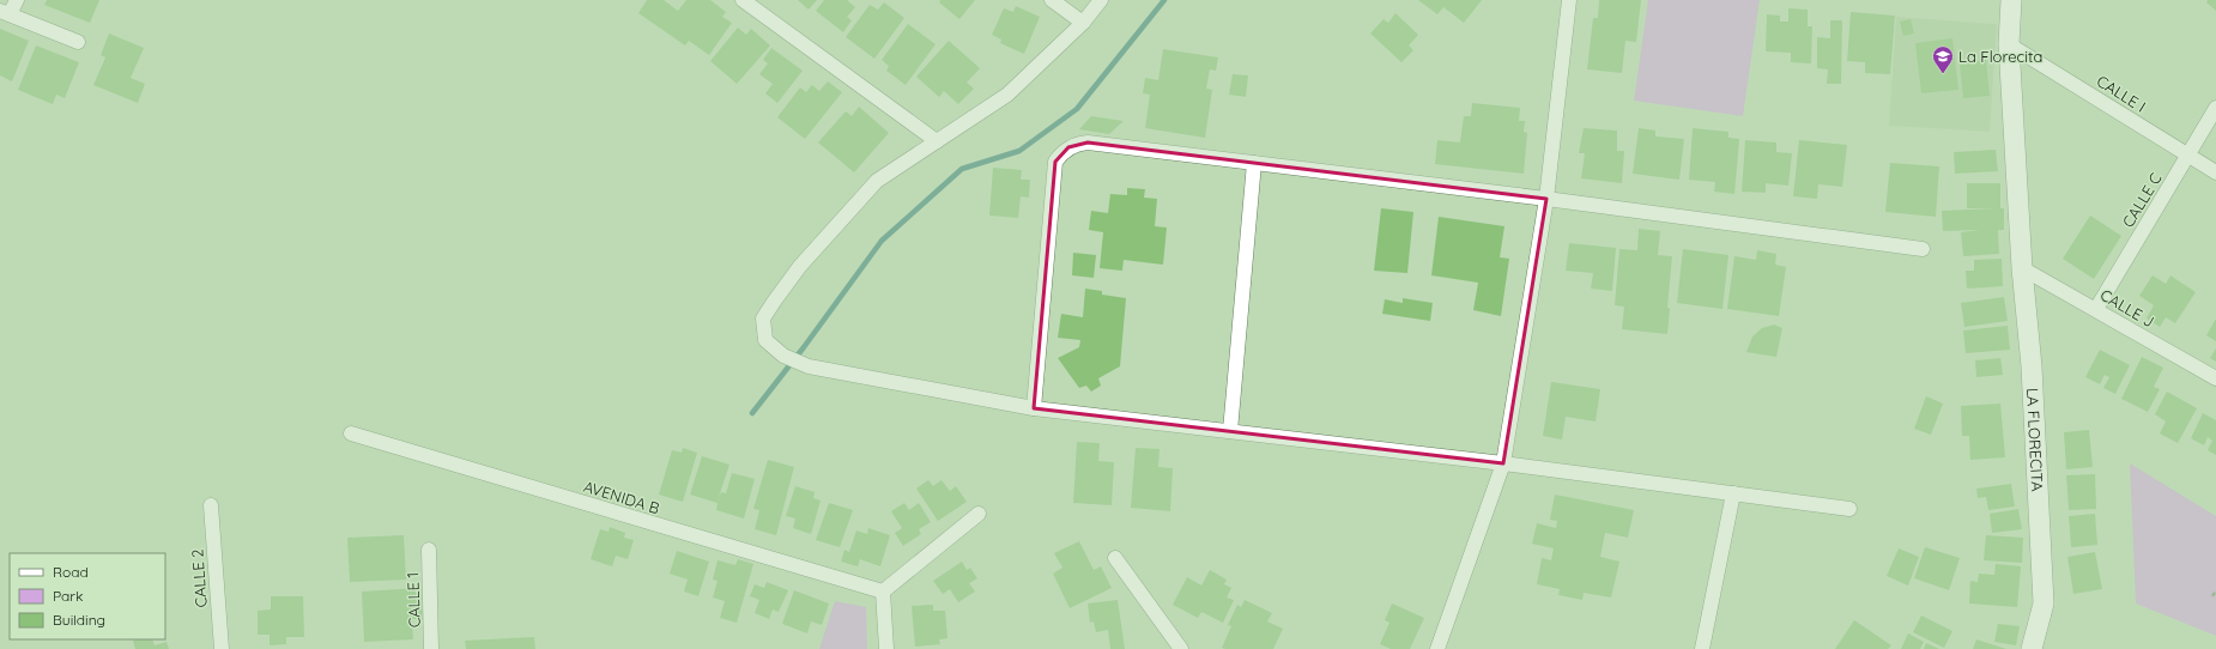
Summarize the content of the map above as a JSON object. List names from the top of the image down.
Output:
{
  "streets": {
    "main road": ["LA FLORECITA"],
    "street": [
      "CALLE I",
      "CALLE C",
      "CALLE J",
      "AVENIDA B",
      "CALLE 2",
      "CALLE 1"
    ]
  },
  "crossings": [
    ["CALLE I", "CALLE C"],
    ["CALLE I", "LA FLORECITA"],
    ["CALLE C", "CALLE J"],
    ["CALLE J", "LA FLORECITA"]
  ],
  "places": {
    "school or university": ["La Florecita"]
  },
  "legend": ["Road", "Park", "Building"]
}
